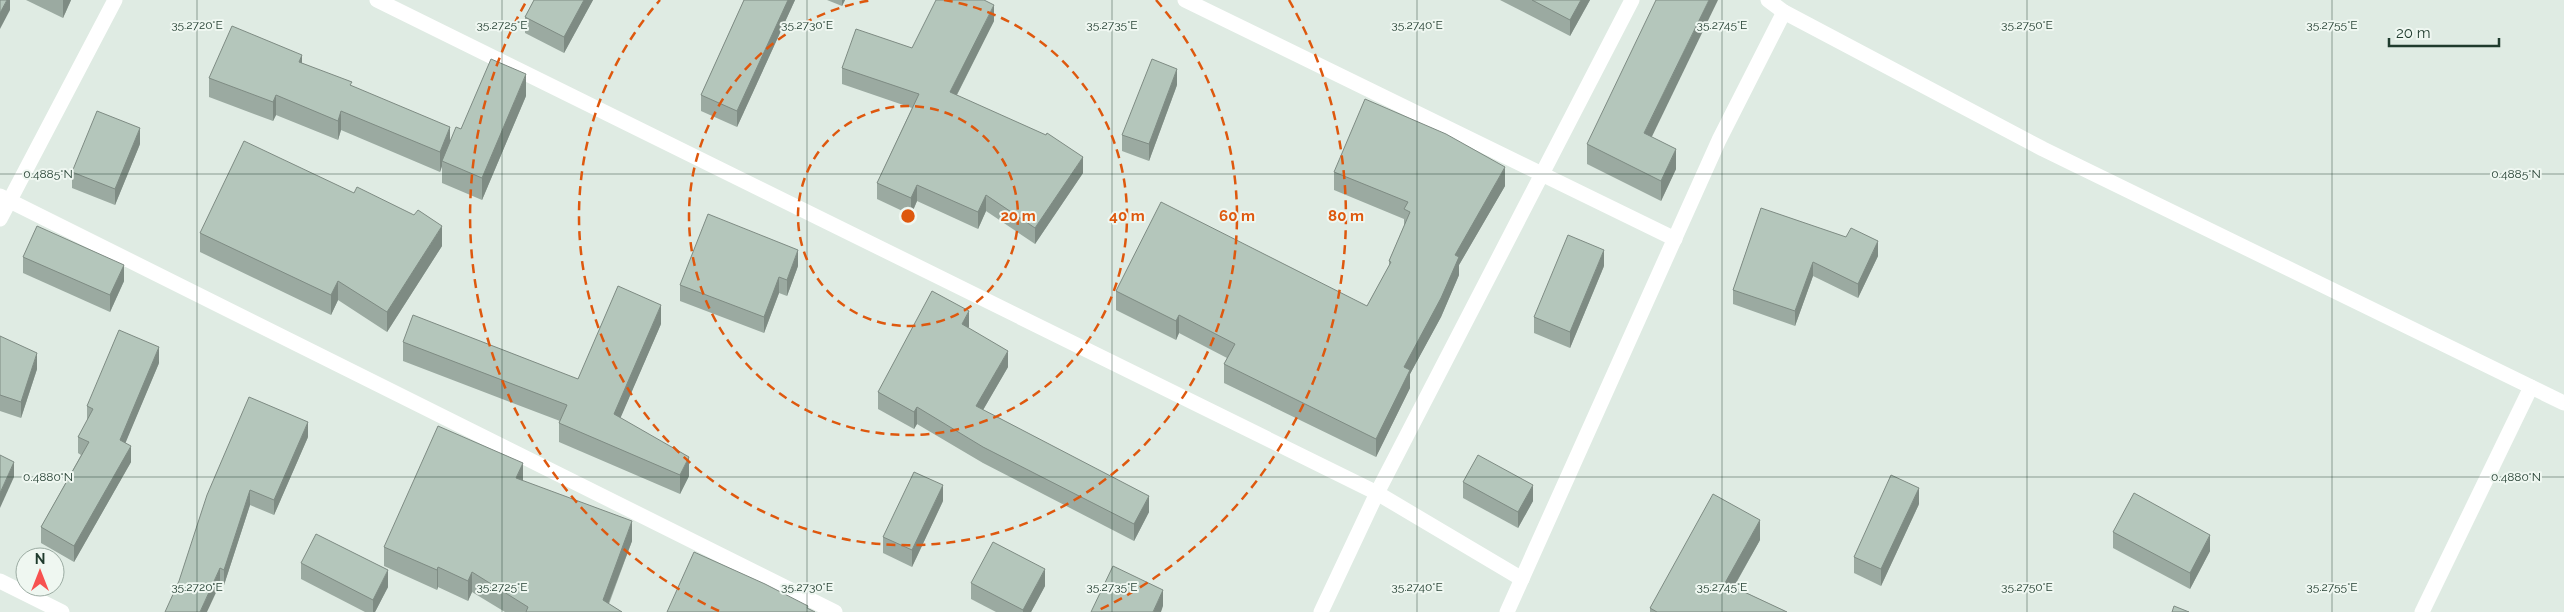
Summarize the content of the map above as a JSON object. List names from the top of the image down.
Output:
{
  "scale_bar": "20 m",
  "north": "top",
  "coordinates": [
    "35.2720°E",
    "35.2725°E",
    "35.2730°E",
    "35.2735°E",
    "35.2740°E",
    "35.2745°E",
    "35.2750°E",
    "35.2755°E",
    "0.4885°N",
    "0.4880°N"
  ],
  "rings": [
    "20 m",
    "40 m",
    "60 m",
    "80 m"
  ]
}
